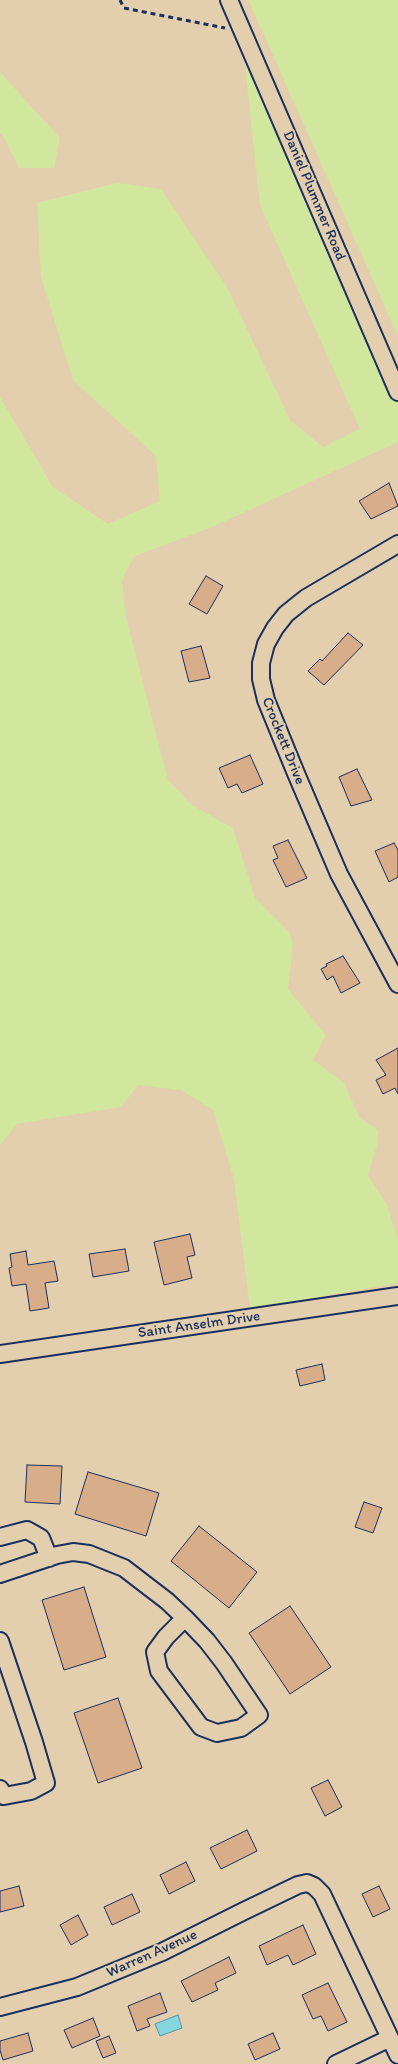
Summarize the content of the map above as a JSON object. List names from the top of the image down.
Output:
{
  "streets": {
    "street": [
      "Daniel Plummer Road",
      "Crockett Drive",
      "Saint Anselm Drive",
      "Warren Avenue"
    ]
  }
}
